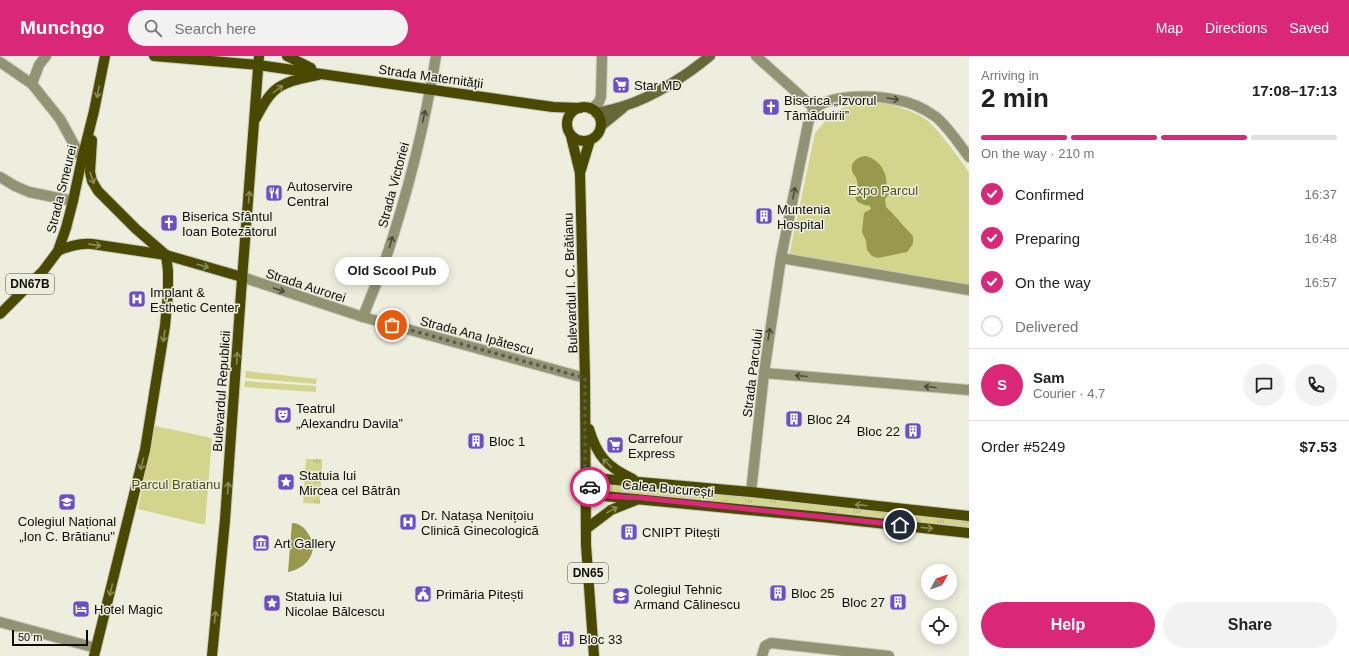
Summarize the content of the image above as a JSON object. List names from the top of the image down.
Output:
{
  "streets": {
    "main road": [
      "Strada Maternității",
      "Strada Smeurei",
      "Bulevardul I. C. Brătianu",
      "DN67B",
      "Bulevardul Republicii",
      "Calea București",
      "DN65"
    ],
    "street": [
      "Strada Victoriei",
      "Strada Aurorei",
      "Strada Ana Ipătescu",
      "Strada Parcului"
    ]
  },
  "crossings": [
    ["Strada Maternității", "Strada Victoriei"],
    ["Strada Maternității", "Bulevardul I. C. Brătianu"],
    ["Strada Maternității", "Bulevardul Republicii"],
    ["Strada Victoriei", "Strada Aurorei"],
    ["Strada Victoriei", "Strada Ana Ipătescu"],
    ["Bulevardul I. C. Brătianu", "Strada Ana Ipătescu"],
    ["Bulevardul I. C. Brătianu", "Calea București"],
    ["Strada Aurorei", "Strada Ana Ipătescu"],
    ["Strada Aurorei", "Bulevardul Republicii"],
    ["Strada Parcului", "Calea București"]
  ],
  "one_way": ["Strada Victoriei", "Strada Aurorei", "Strada Parcului"],
  "parks": ["Expo Parcul", "Parcul Bratianu"],
  "places": {
    "supermarket": ["Star MD", "Carrefour Express"],
    "church": ["Biserica „Izvorul Tămăduirii”", "Biserica Sfântul Ioan Botezătorul"],
    "restaurant": ["Autoservire Central"],
    "building": [
      "Muntenia Hospital",
      "Bloc 24",
      "Bloc 22",
      "Bloc 1",
      "CNIPT Pitești",
      "Bloc 25",
      "Bloc 27",
      "Bloc 33"
    ],
    "hospital": ["Implant & Esthetic Center", "Dr. Natașa Nenițoiu Clinică Ginecologică"],
    "other": ["Old Scool Pub"],
    "theatre": ["Teatrul „Alexandru Davila”"],
    "place": ["Statuia lui Mircea cel Bătrân", "Statuia lui Nicolae Bălcescu"],
    "school or university": ["Colegiul Național „Ion C. Brătianu\"", "Colegiul Tehnic Armand Călinescu"],
    "museum": ["Art Gallery"],
    "public building": ["Primăria Pitești"],
    "hotel": ["Hotel Magic"]
  },
  "scale_bar": "50 m",
  "north": "top right",
  "page": {
    "header": "Munchgo",
    "search": "Search here",
    "nav": ["Map", "Directions", "Saved"],
    "heading": ["2 min", "Arriving in", "17:08–17:13"],
    "panel": [
      "Sam",
      "Courier · 4.7",
      "Order #5249",
      "$7.53"
    ],
    "bar": "On the way · 210 m",
    "list": [
      ["Confirmed", "16:37"],
      ["Preparing", "16:48"],
      ["On the way", "16:57"],
      "Delivered"
    ],
    "bubble": "Old Scool Pub",
    "round": "S",
    "buttons": ["Help", "Share"],
    "scale": "50 m"
  }
}
